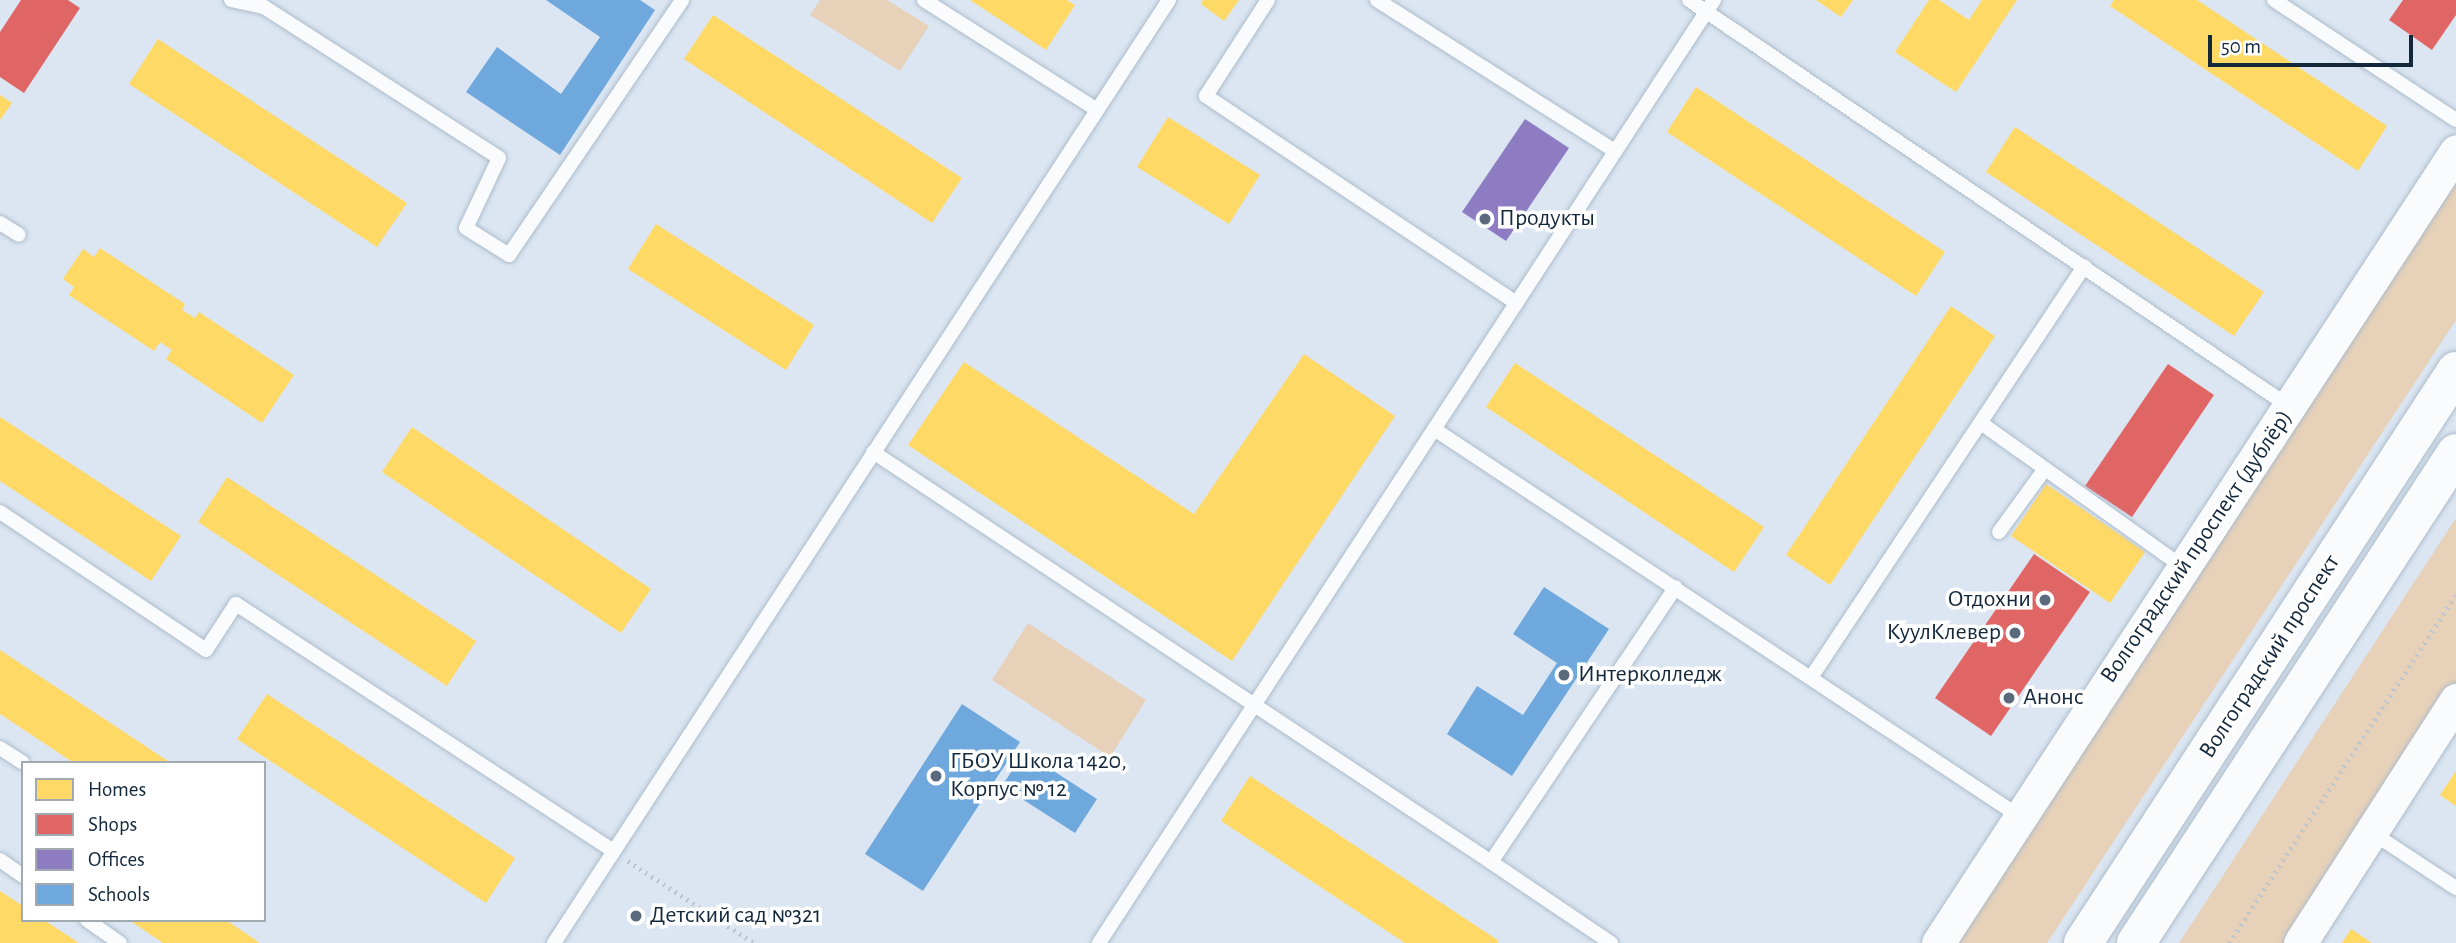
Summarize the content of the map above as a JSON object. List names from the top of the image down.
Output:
{
  "streets": {
    "main road": ["Волгоградский проспект"],
    "street": ["Волгоградский проспект (дублёр)"]
  },
  "places": [
    "Продукты",
    "Отдохни",
    "КуулКлевер",
    "Интерколледж",
    "Анонс",
    "ГБОУ Школа 1420, Корпус № 12",
    "Детский сад №321"
  ],
  "legend": [
    "Homes",
    "Shops",
    "Offices",
    "Schools"
  ],
  "scale_bar": "50 m"
}
